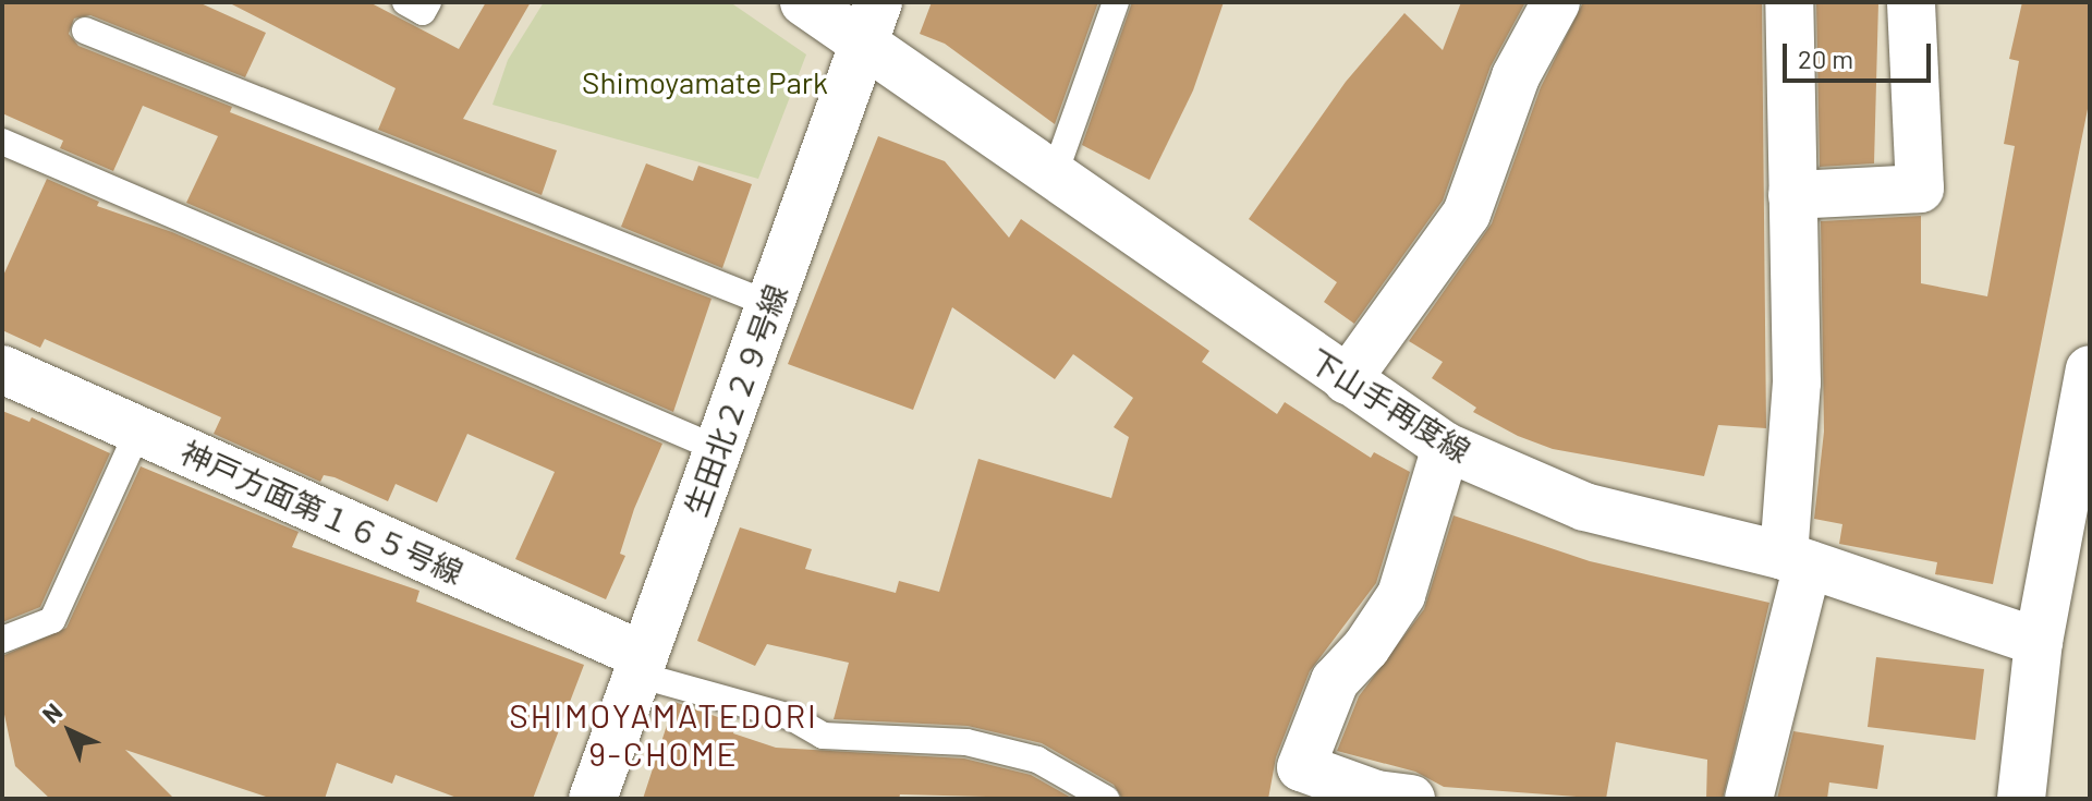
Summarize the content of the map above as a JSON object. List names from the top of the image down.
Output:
{
  "streets": {
    "street": ["生田北２２９号線", "下山手再度線", "神戸方面第１６５号線"]
  },
  "crossings": [
    ["生田北２２９号線", "下山手再度線"],
    ["生田北２２９号線", "神戸方面第１６５号線"]
  ],
  "districts": ["SHIMOYAMATEDORI 9-CHOME"],
  "parks": ["Shimoyamate Park"],
  "scale_bar": "20 m",
  "north": "top left"
}
